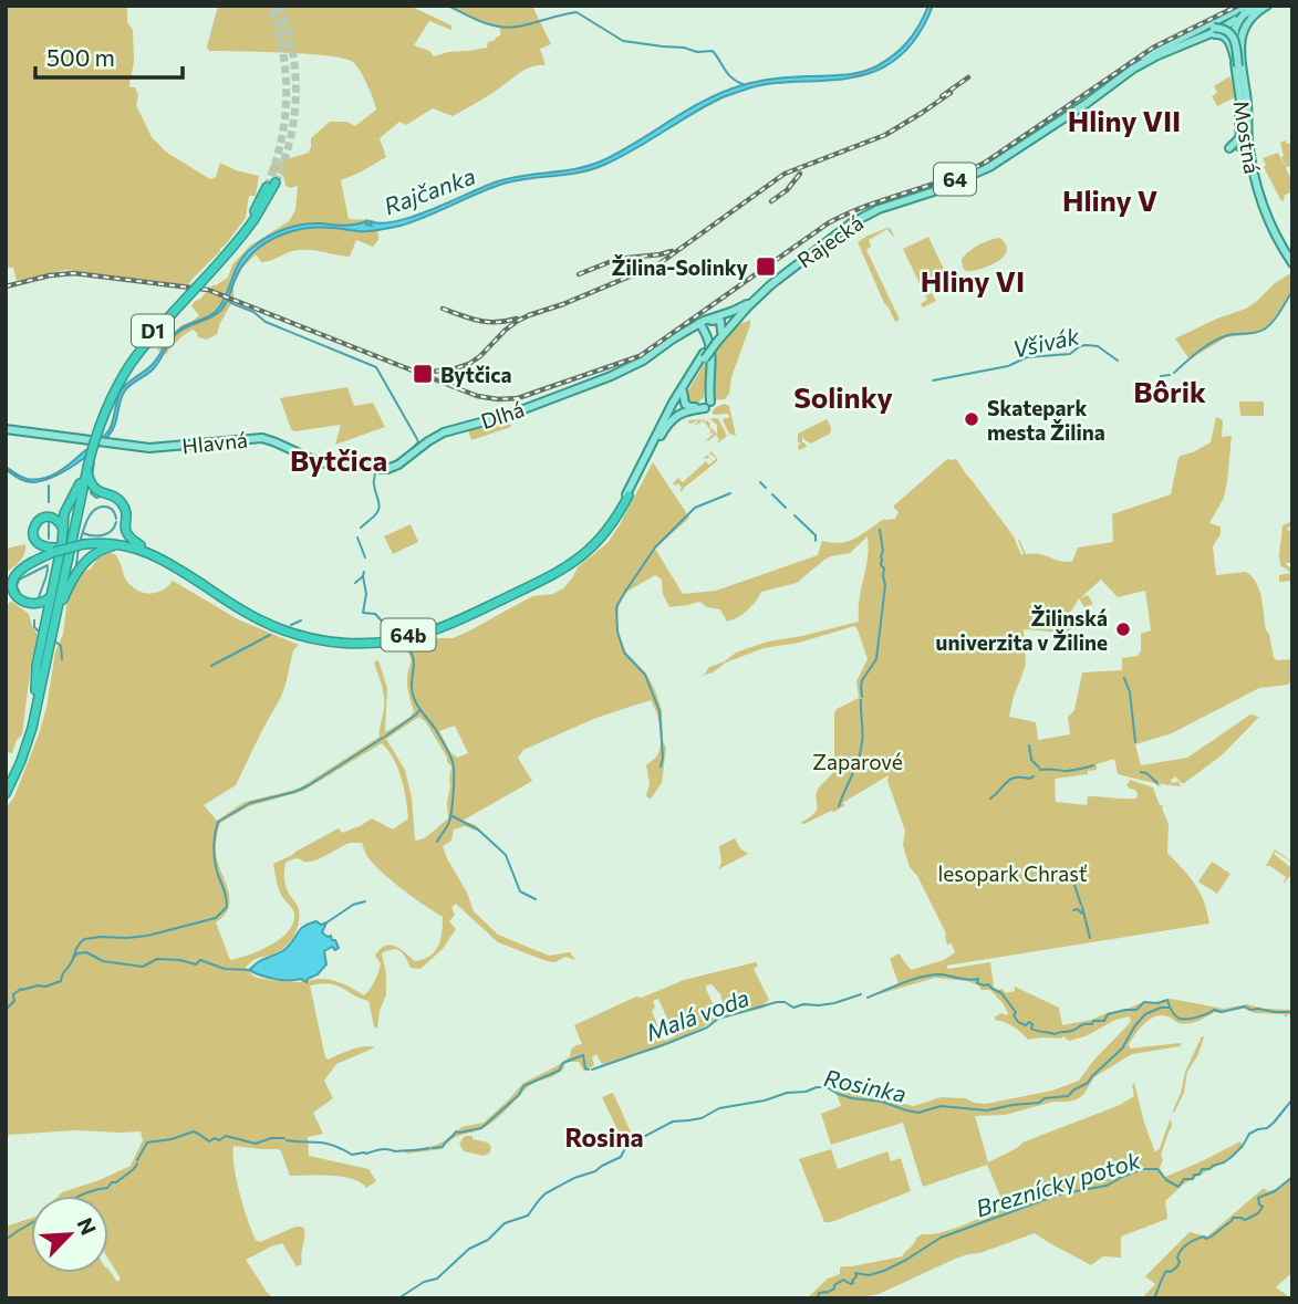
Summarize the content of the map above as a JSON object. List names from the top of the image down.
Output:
{
  "streets": {
    "highway": ["D1", "64b"],
    "main road": [
      "Mostná",
      "64",
      "Rajecká",
      "Dlhá",
      "Hlavná"
    ]
  },
  "crossings": [
    ["Mostná", "Rajecká"],
    ["Rajecká", "Dlhá"],
    ["Rajecká", "64b"],
    ["Dlhá", "Hlavná"],
    ["Dlhá", "64b"]
  ],
  "districts": [
    "Hliny VII",
    "Hliny V",
    "Hliny VI",
    "Bôrik",
    "Solinky",
    "Bytčica",
    "Rosina"
  ],
  "water": [
    "Rajčanka",
    "Všivák",
    "Malá voda",
    "Rosinka",
    "Breznícky potok"
  ],
  "parks": ["Zaparové", "lesopark Chrasť"],
  "places": {
    "transit": ["Žilina-Solinky", "Bytčica"],
    "other": ["Skatepark mesta Žilina", "Žilinská univerzita v Žiline"]
  },
  "scale_bar": "500 m",
  "north": "top right"
}
